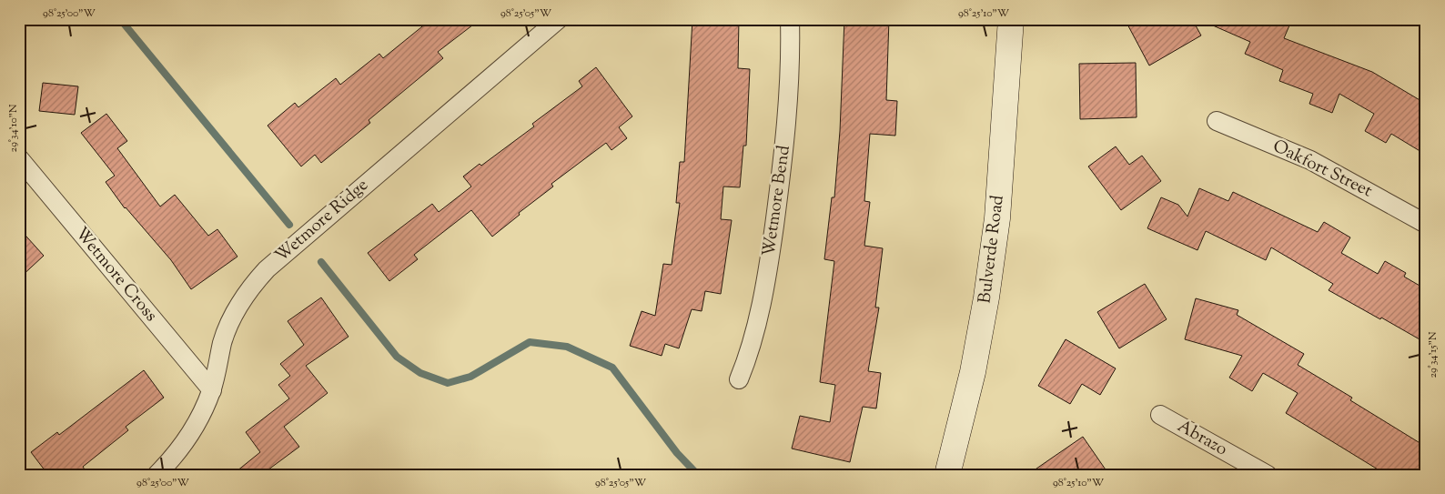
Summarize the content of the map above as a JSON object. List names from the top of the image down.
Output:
{
  "streets": {
    "main road": ["Bulverde Road"],
    "street": [
      "Oakfort Street",
      "Wetmore Bend",
      "Wetmore Ridge",
      "Wetmore Cross",
      "Abrazo"
    ]
  },
  "crossings": [
    ["Wetmore Ridge", "Wetmore Cross"]
  ],
  "coordinates": [
    "98°25'00\"W",
    "98°25'05\"W",
    "98°25'10\"W",
    "29°34'10\"N",
    "29°34'15\"N"
  ]
}
